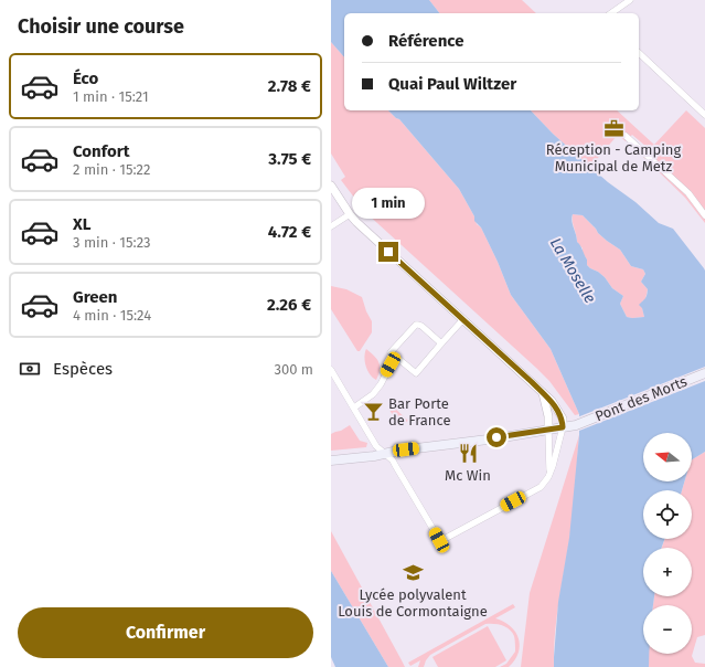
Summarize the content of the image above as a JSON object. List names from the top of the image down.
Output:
{
  "streets": {
    "main road": ["Pont des Morts"]
  },
  "water": ["La Moselle"],
  "places": {
    "office": ["Réception - Camping Municipal de Metz"],
    "bar": ["Bar Porte de France"],
    "restaurant": ["Mc Win"],
    "school or university": ["Lycée polyvalent Louis de Cormontaigne"]
  },
  "north": "left",
  "page": {
    "heading": "Choisir une course",
    "banner": ["Référence", "Quai Paul Wiltzer"],
    "list": [
      {
        "name": "Éco",
        "note": "1 min · 15:21",
        "value": "2.78 €"
      },
      {
        "name": "Confort",
        "note": "2 min · 15:22",
        "value": "3.75 €"
      },
      {
        "name": "XL",
        "note": "3 min · 15:23",
        "value": "4.72 €"
      },
      {
        "name": "Green",
        "note": "4 min · 15:24",
        "value": "2.26 €"
      }
    ],
    "bubble": "1 min",
    "pay": ["Espèces", "300 m"],
    "map_buttons": ["+", "−"],
    "buttons": "Confirmer"
  }
}
